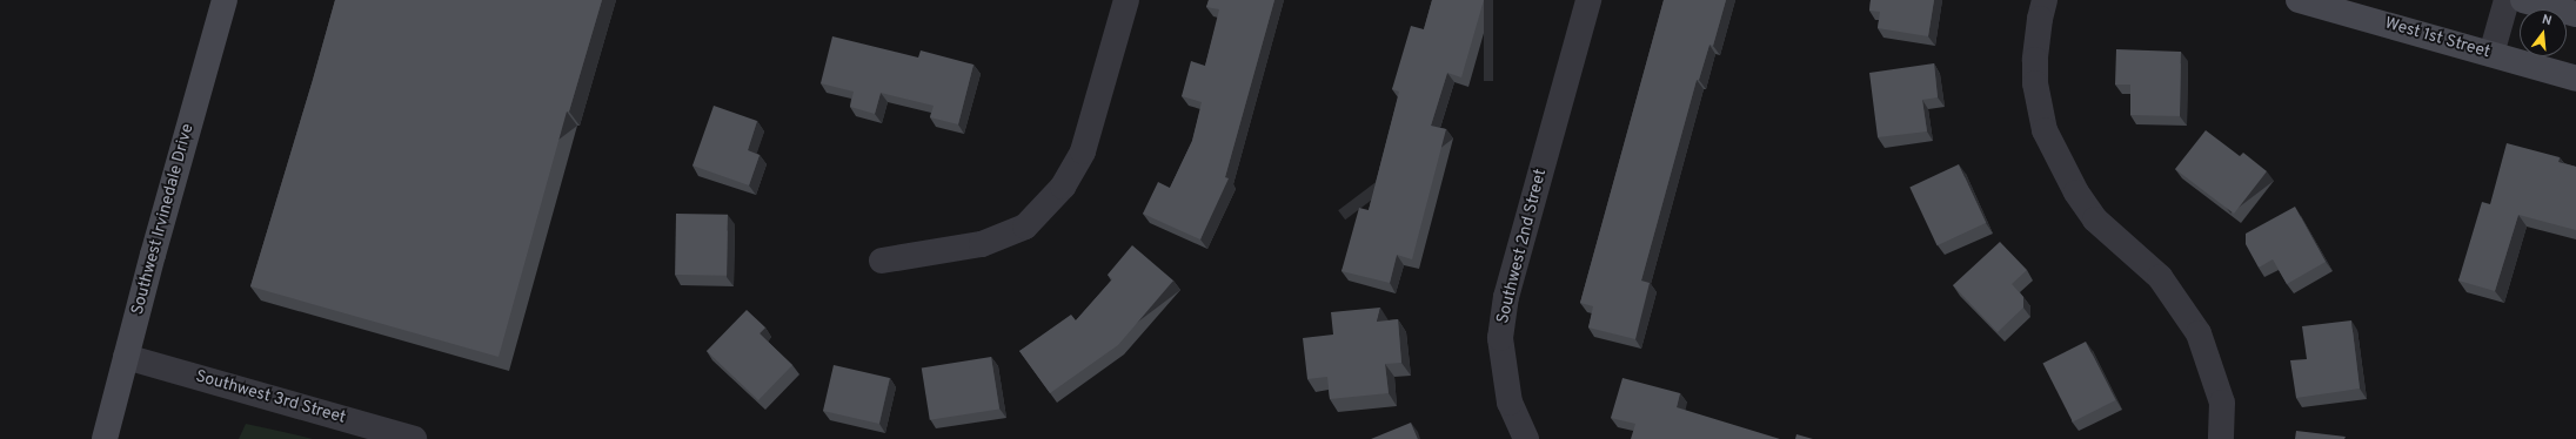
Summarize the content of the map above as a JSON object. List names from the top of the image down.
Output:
{
  "streets": {
    "main road": ["West 1st Street", "Southwest Irvinedale Drive"],
    "street": ["Southwest 2nd Street", "Southwest 3rd Street"]
  },
  "crossings": [
    ["Southwest Irvinedale Drive", "Southwest 3rd Street"]
  ],
  "north": "top"
}
